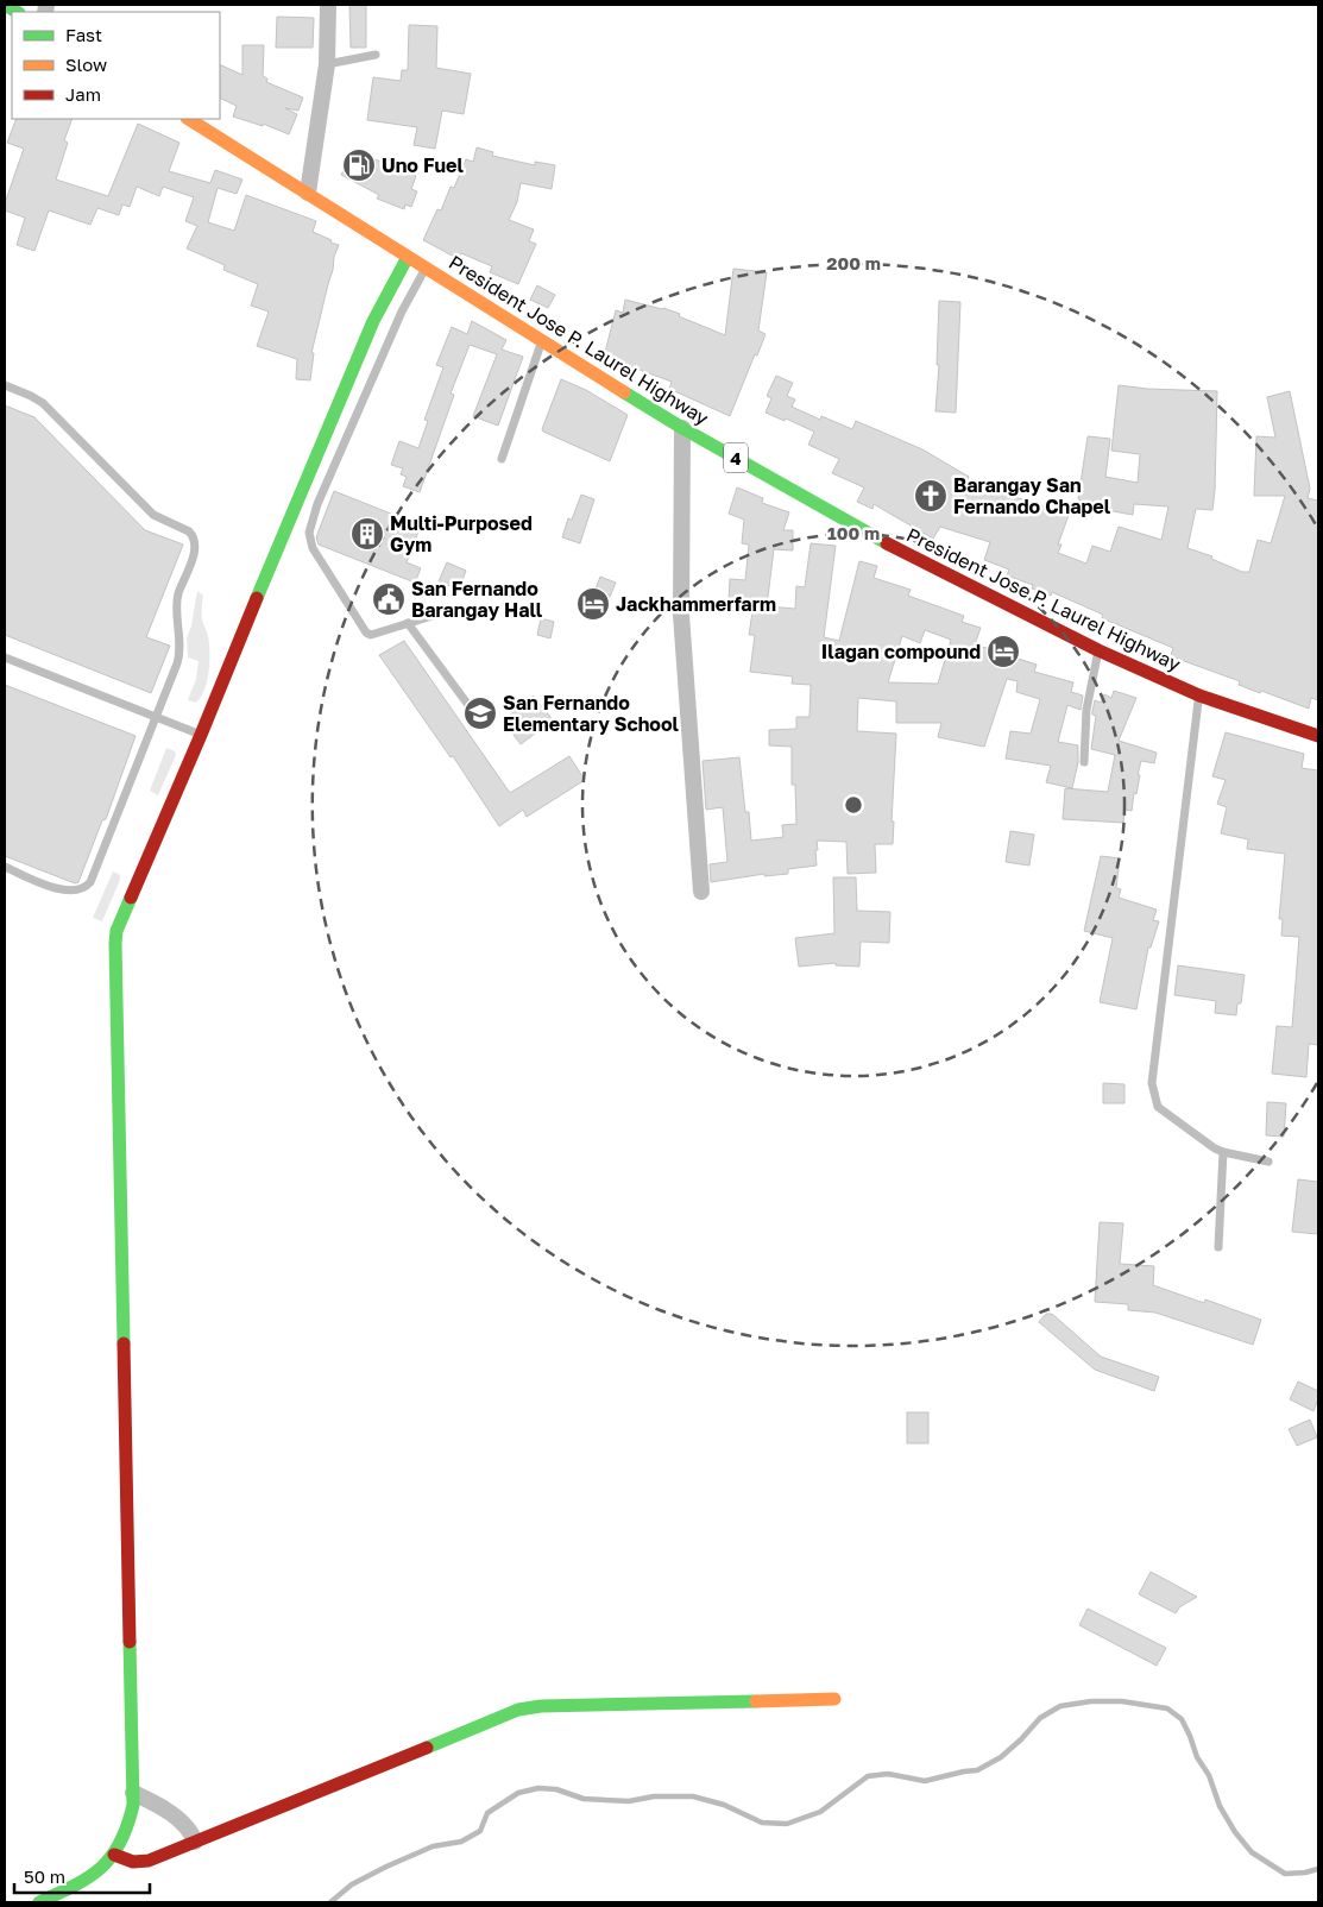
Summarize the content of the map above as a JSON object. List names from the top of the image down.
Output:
{
  "streets": {
    "main road": ["President Jose P. Laurel Highway", "4"]
  },
  "places": {
    "fuel station": ["Uno Fuel"],
    "church": ["Barangay San Fernando Chapel"],
    "building": ["Multi-Purposed Gym"],
    "public building": ["San Fernando Barangay Hall"],
    "hotel": ["Jackhammerfarm", "Ilagan compound"],
    "school or university": ["San Fernando Elementary School"]
  },
  "legend": ["Fast", "Slow", "Jam"],
  "scale_bar": "50 m",
  "rings": ["200 m", "100 m"]
}
